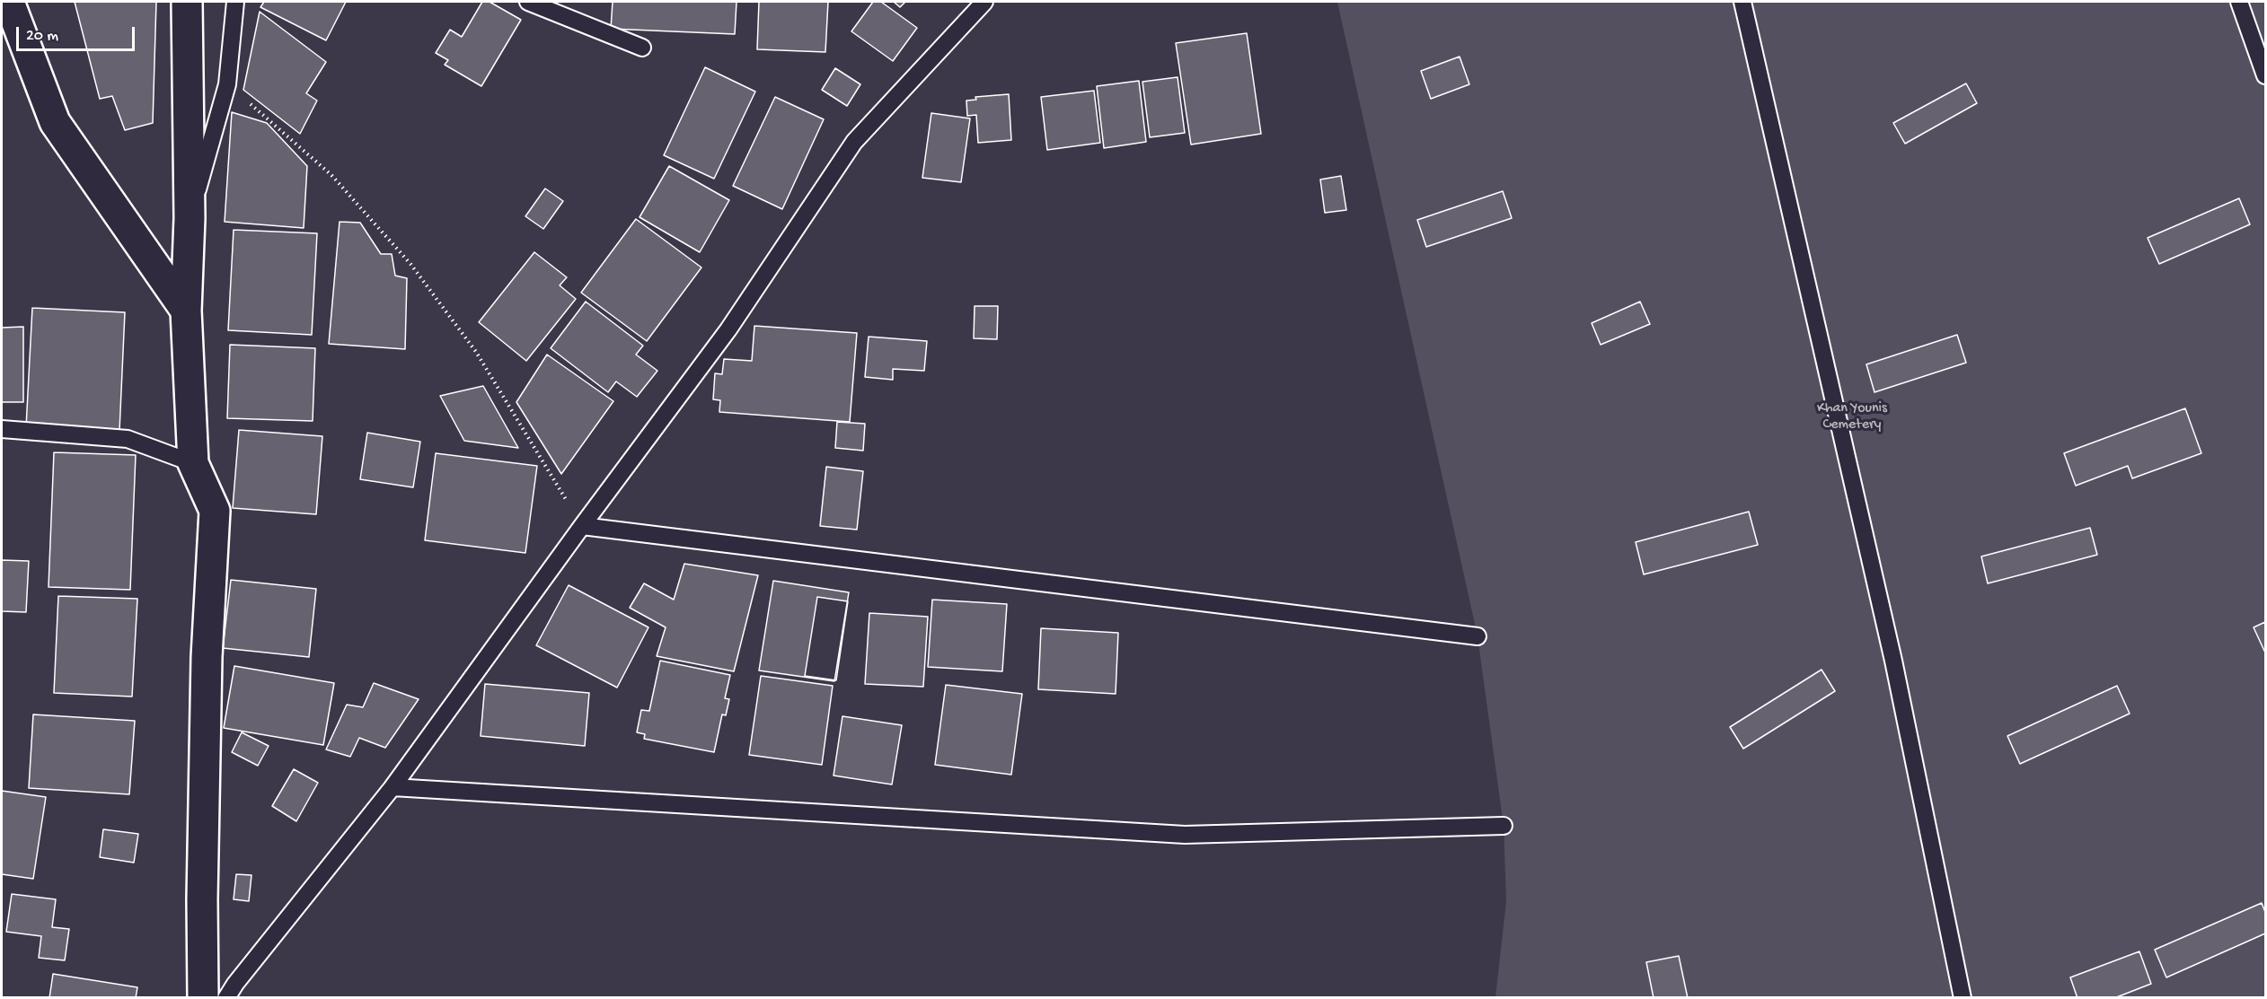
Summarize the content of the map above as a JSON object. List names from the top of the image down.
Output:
{
  "parks": ["Khan Younis Cemetery"],
  "scale_bar": "20 m"
}
